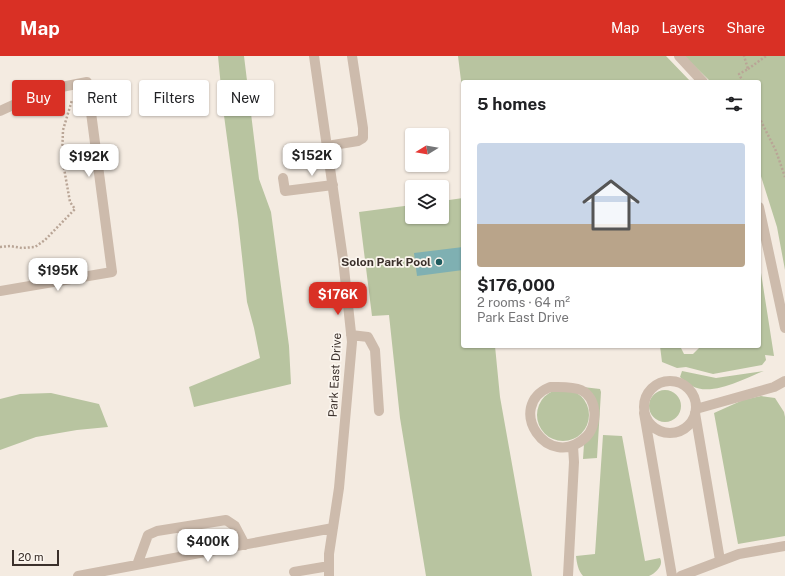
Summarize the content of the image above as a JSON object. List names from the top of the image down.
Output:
{
  "streets": {
    "street": ["Park East Drive"]
  },
  "places": ["Solon Park Pool"],
  "scale_bar": "20 m",
  "north": "left",
  "page": {
    "header": "Map",
    "nav": ["Map", "Layers", "Share"],
    "chip": [
      "Buy",
      "Rent",
      "Filters",
      "New"
    ],
    "heading": "5 homes",
    "list": [
      {
        "name": "$176,000",
        "note": "2 rooms · 64 m² · Park East Drive"
      }
    ],
    "price": [
      "$152K",
      "$192K",
      "$195K",
      "$176K",
      "$400K"
    ],
    "scale": "20 m"
  }
}
